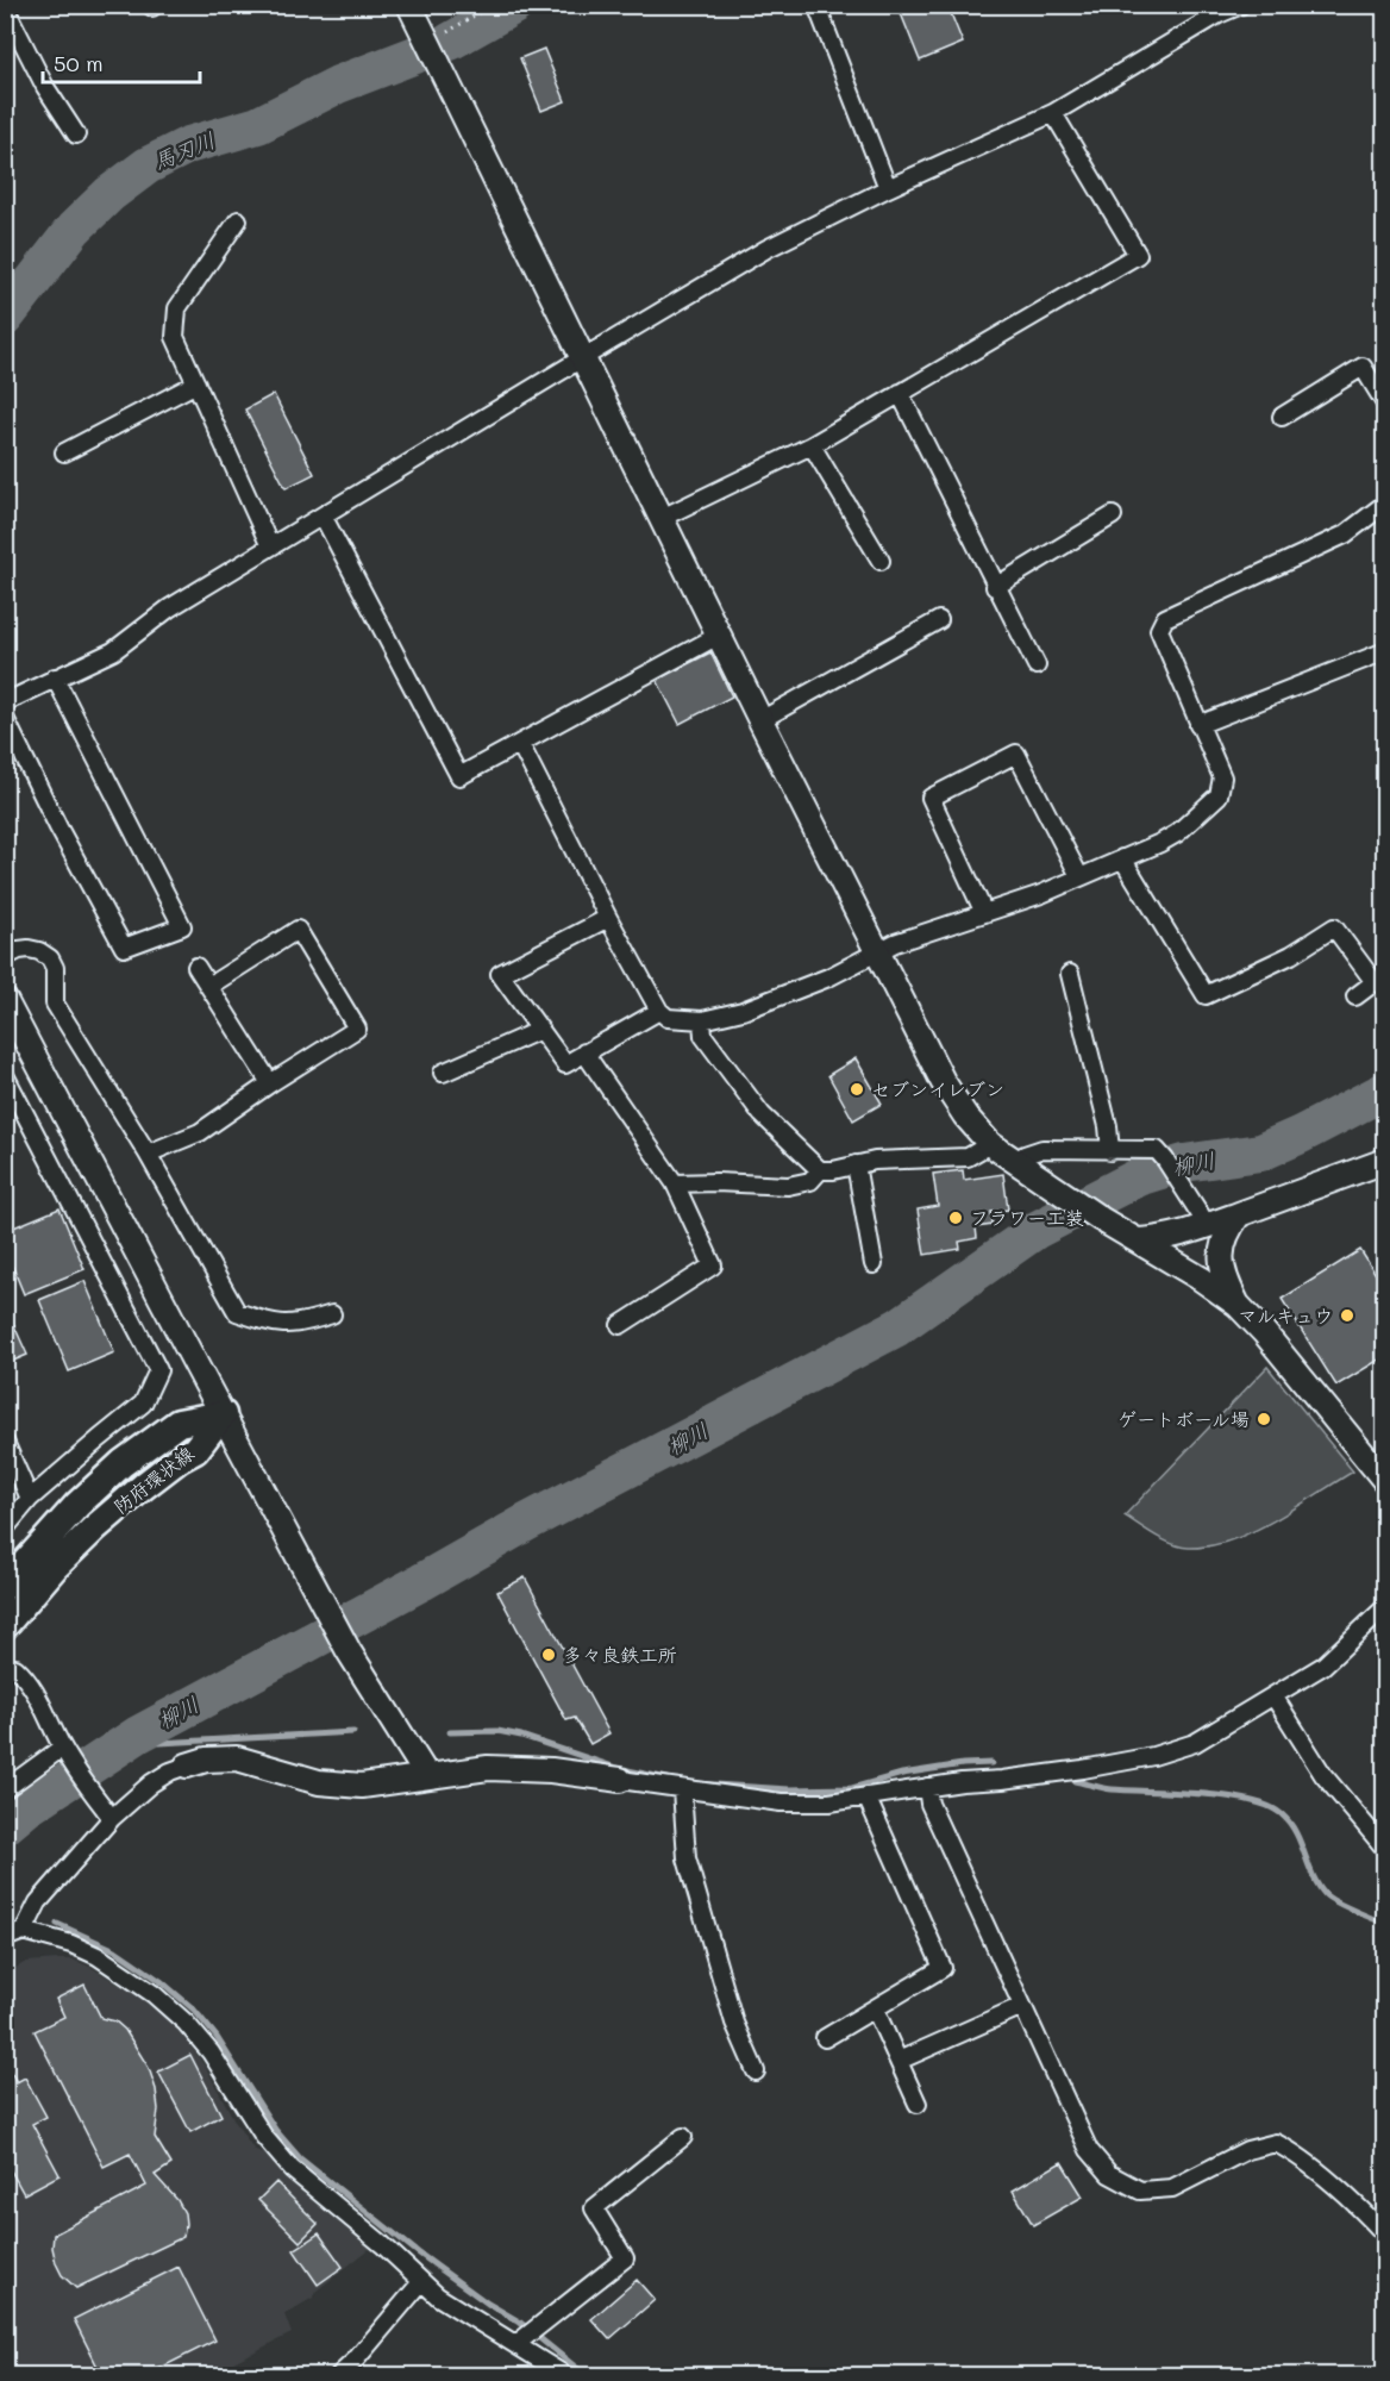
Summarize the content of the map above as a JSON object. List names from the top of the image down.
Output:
{
  "streets": {
    "main road": ["防府環状線"]
  },
  "water": ["馬刃川", "柳川"],
  "places": [
    "セブンイレブン",
    "フラワー工装",
    "マルキュウ",
    "ゲートボール場",
    "多々良鉄工所"
  ],
  "scale_bar": "50 m"
}
